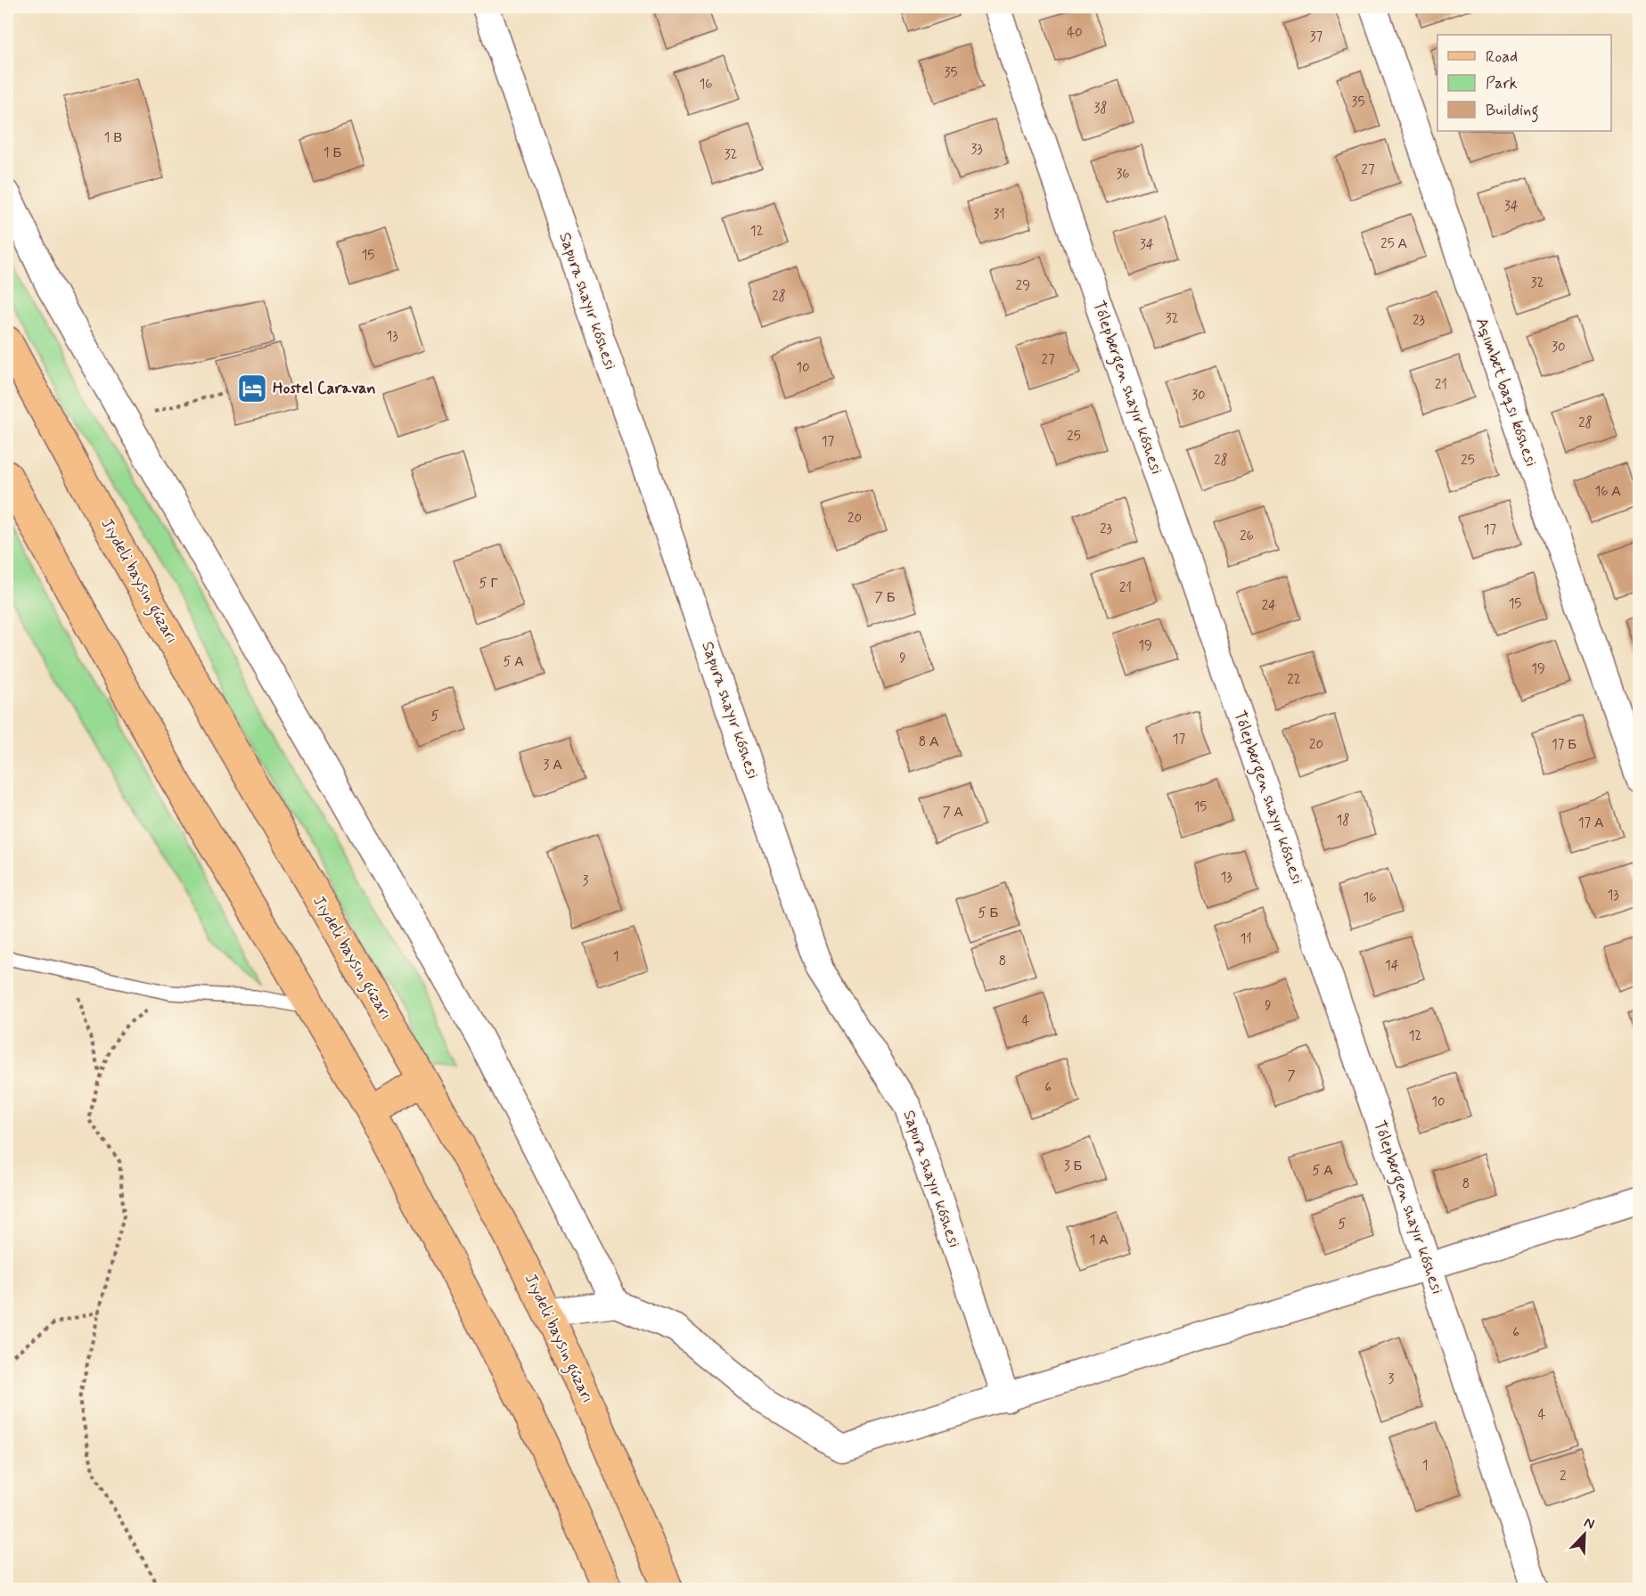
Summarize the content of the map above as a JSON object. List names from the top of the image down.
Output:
{
  "streets": {
    "main road": ["Jiydeli baysın gúzarı"],
    "street": ["Sapura shayır kóshesi", "Tólepbergen shayır kóshesi", "Aqımbet baqsı kóshesi"]
  },
  "places": {
    "hotel": ["Hostel Caravan"]
  },
  "house_numbers": [
    "40",
    "37",
    "35",
    "16",
    "35",
    "38",
    "1 В",
    "33",
    "1 Б",
    "32",
    "27",
    "36",
    "34",
    "31",
    "12",
    "25 А",
    "34",
    "15",
    "32",
    "29",
    "28",
    "32",
    "23",
    "13",
    "30",
    "27",
    "10",
    "21",
    "30",
    "28",
    "25",
    "17",
    "28",
    "25",
    "16 А",
    "20",
    "23",
    "17",
    "26",
    "5 Г",
    "21",
    "7 Б",
    "15",
    "24",
    "19",
    "9",
    "5 А",
    "19",
    "22",
    "5",
    "17",
    "8 А",
    "20",
    "17 Б",
    "3 А",
    "15",
    "7 А",
    "18",
    "17 А",
    "13",
    "3",
    "13",
    "16",
    "5 Б",
    "11",
    "1",
    "8",
    "14",
    "9",
    "4",
    "12",
    "7",
    "6",
    "10",
    "3 Б",
    "5 А",
    "8",
    "5",
    "1 А",
    "6",
    "3",
    "4",
    "1",
    "2"
  ],
  "legend": ["Road", "Park", "Building"],
  "north": "top right"
}
